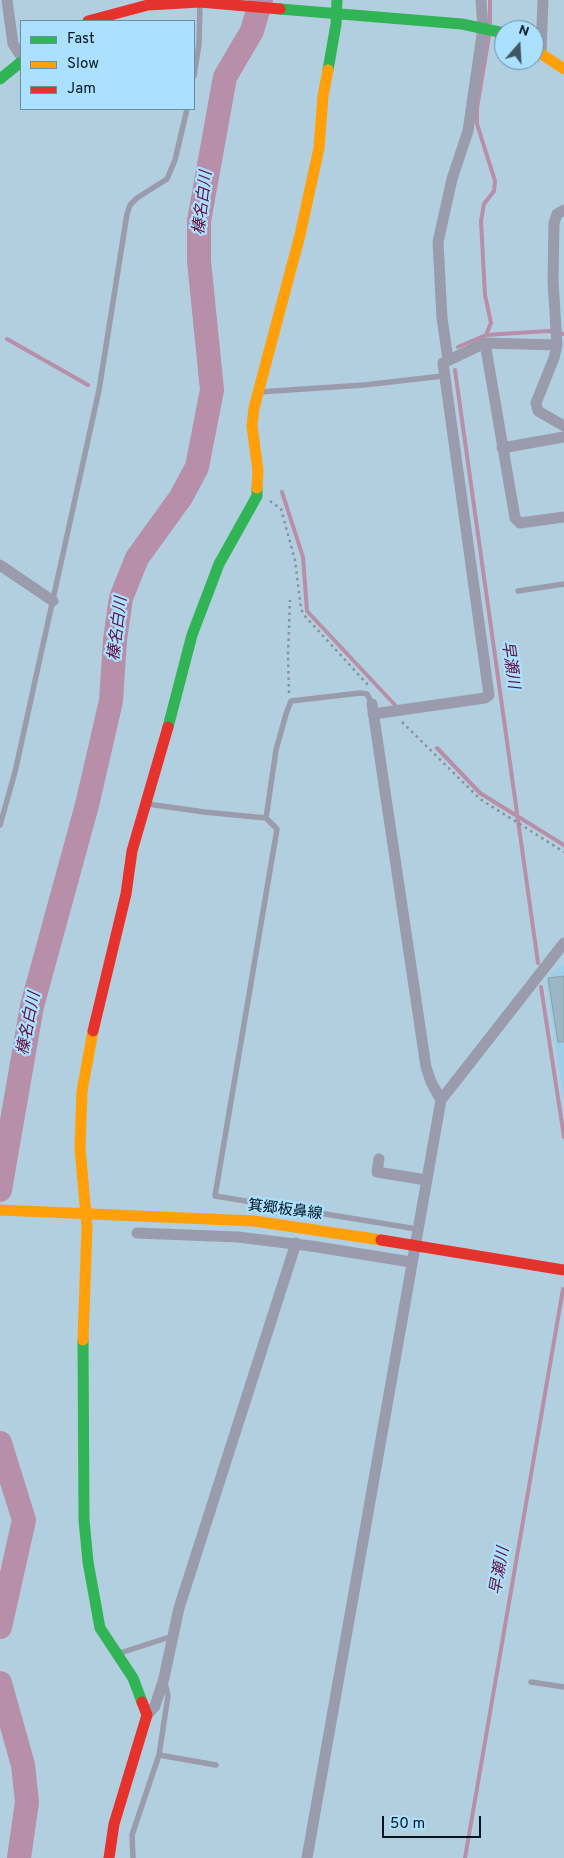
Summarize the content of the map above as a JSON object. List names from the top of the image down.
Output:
{
  "streets": {
    "street": ["箕郷板鼻線"]
  },
  "water": ["榛名白川", "早瀬川"],
  "legend": ["Fast", "Slow", "Jam"],
  "scale_bar": "50 m",
  "north": "top"
}
